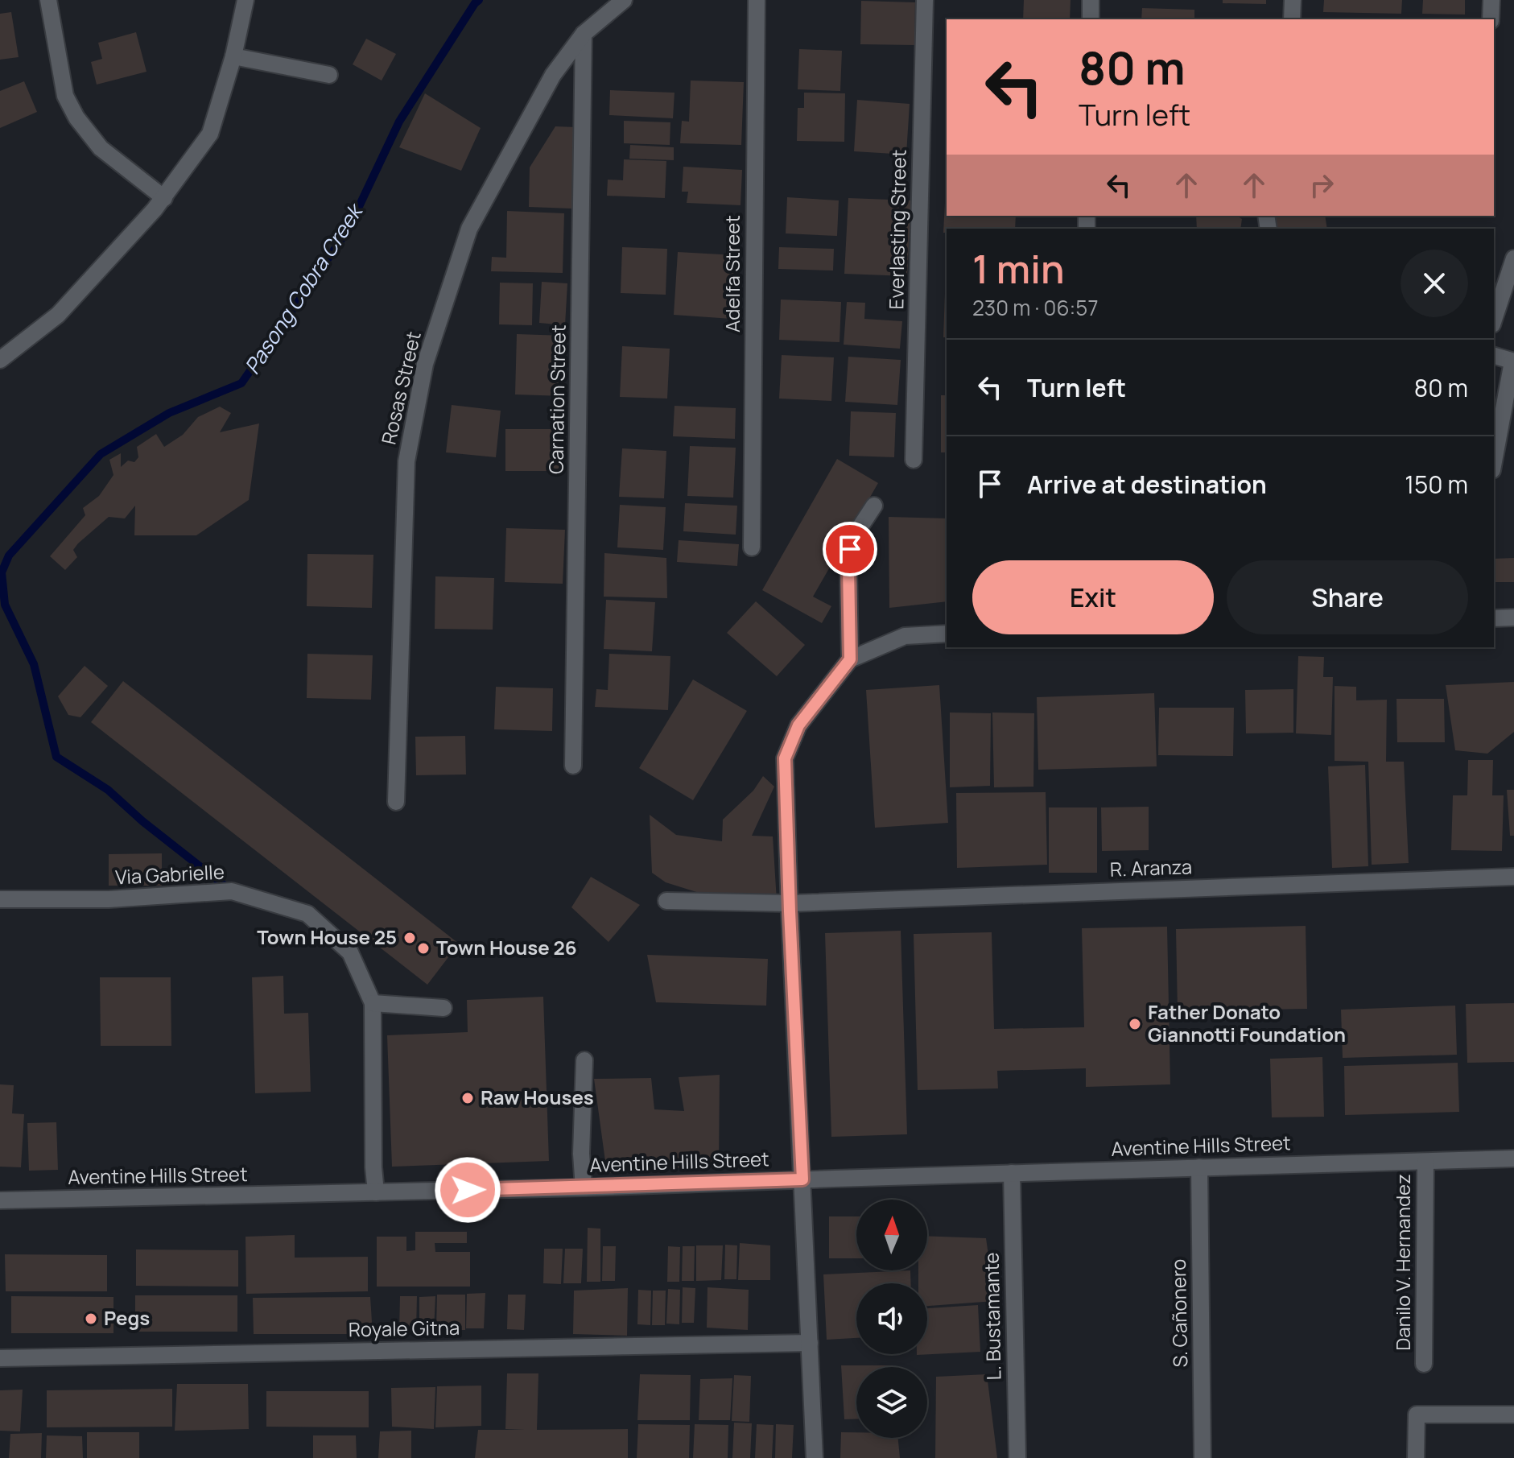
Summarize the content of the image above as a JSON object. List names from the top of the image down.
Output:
{
  "streets": {
    "street": [
      "Everlasting Street",
      "Adelfa Street",
      "Rosas Street",
      "Carnation Street",
      "R. Aranza",
      "Via Gabrielle",
      "Aventine Hills Street",
      "Danilo V. Hernandez",
      "S. Cañonero",
      "L. Bustamante",
      "Royale Gitna"
    ]
  },
  "crossings": [
    ["Rosas Street", "Carnation Street"],
    ["Via Gabrielle", "Aventine Hills Street"],
    ["Aventine Hills Street", "Danilo V. Hernandez"],
    ["Aventine Hills Street", "S. Cañonero"],
    ["Aventine Hills Street", "L. Bustamante"]
  ],
  "water": ["Pasong Cobra Creek"],
  "places": [
    "Town House 25",
    "Town House 26",
    "Father Donato Giannotti Foundation",
    "Raw Houses",
    "Pegs"
  ],
  "north": "top",
  "page": {
    "turn": ["80 m", "Turn left"],
    "heading": ["1 min", "230 m · 06:57"],
    "list": [
      {
        "name": "Turn left",
        "value": "80 m"
      },
      {
        "name": "Arrive at destination",
        "value": "150 m"
      }
    ],
    "buttons": ["Exit", "Share"]
  }
}
